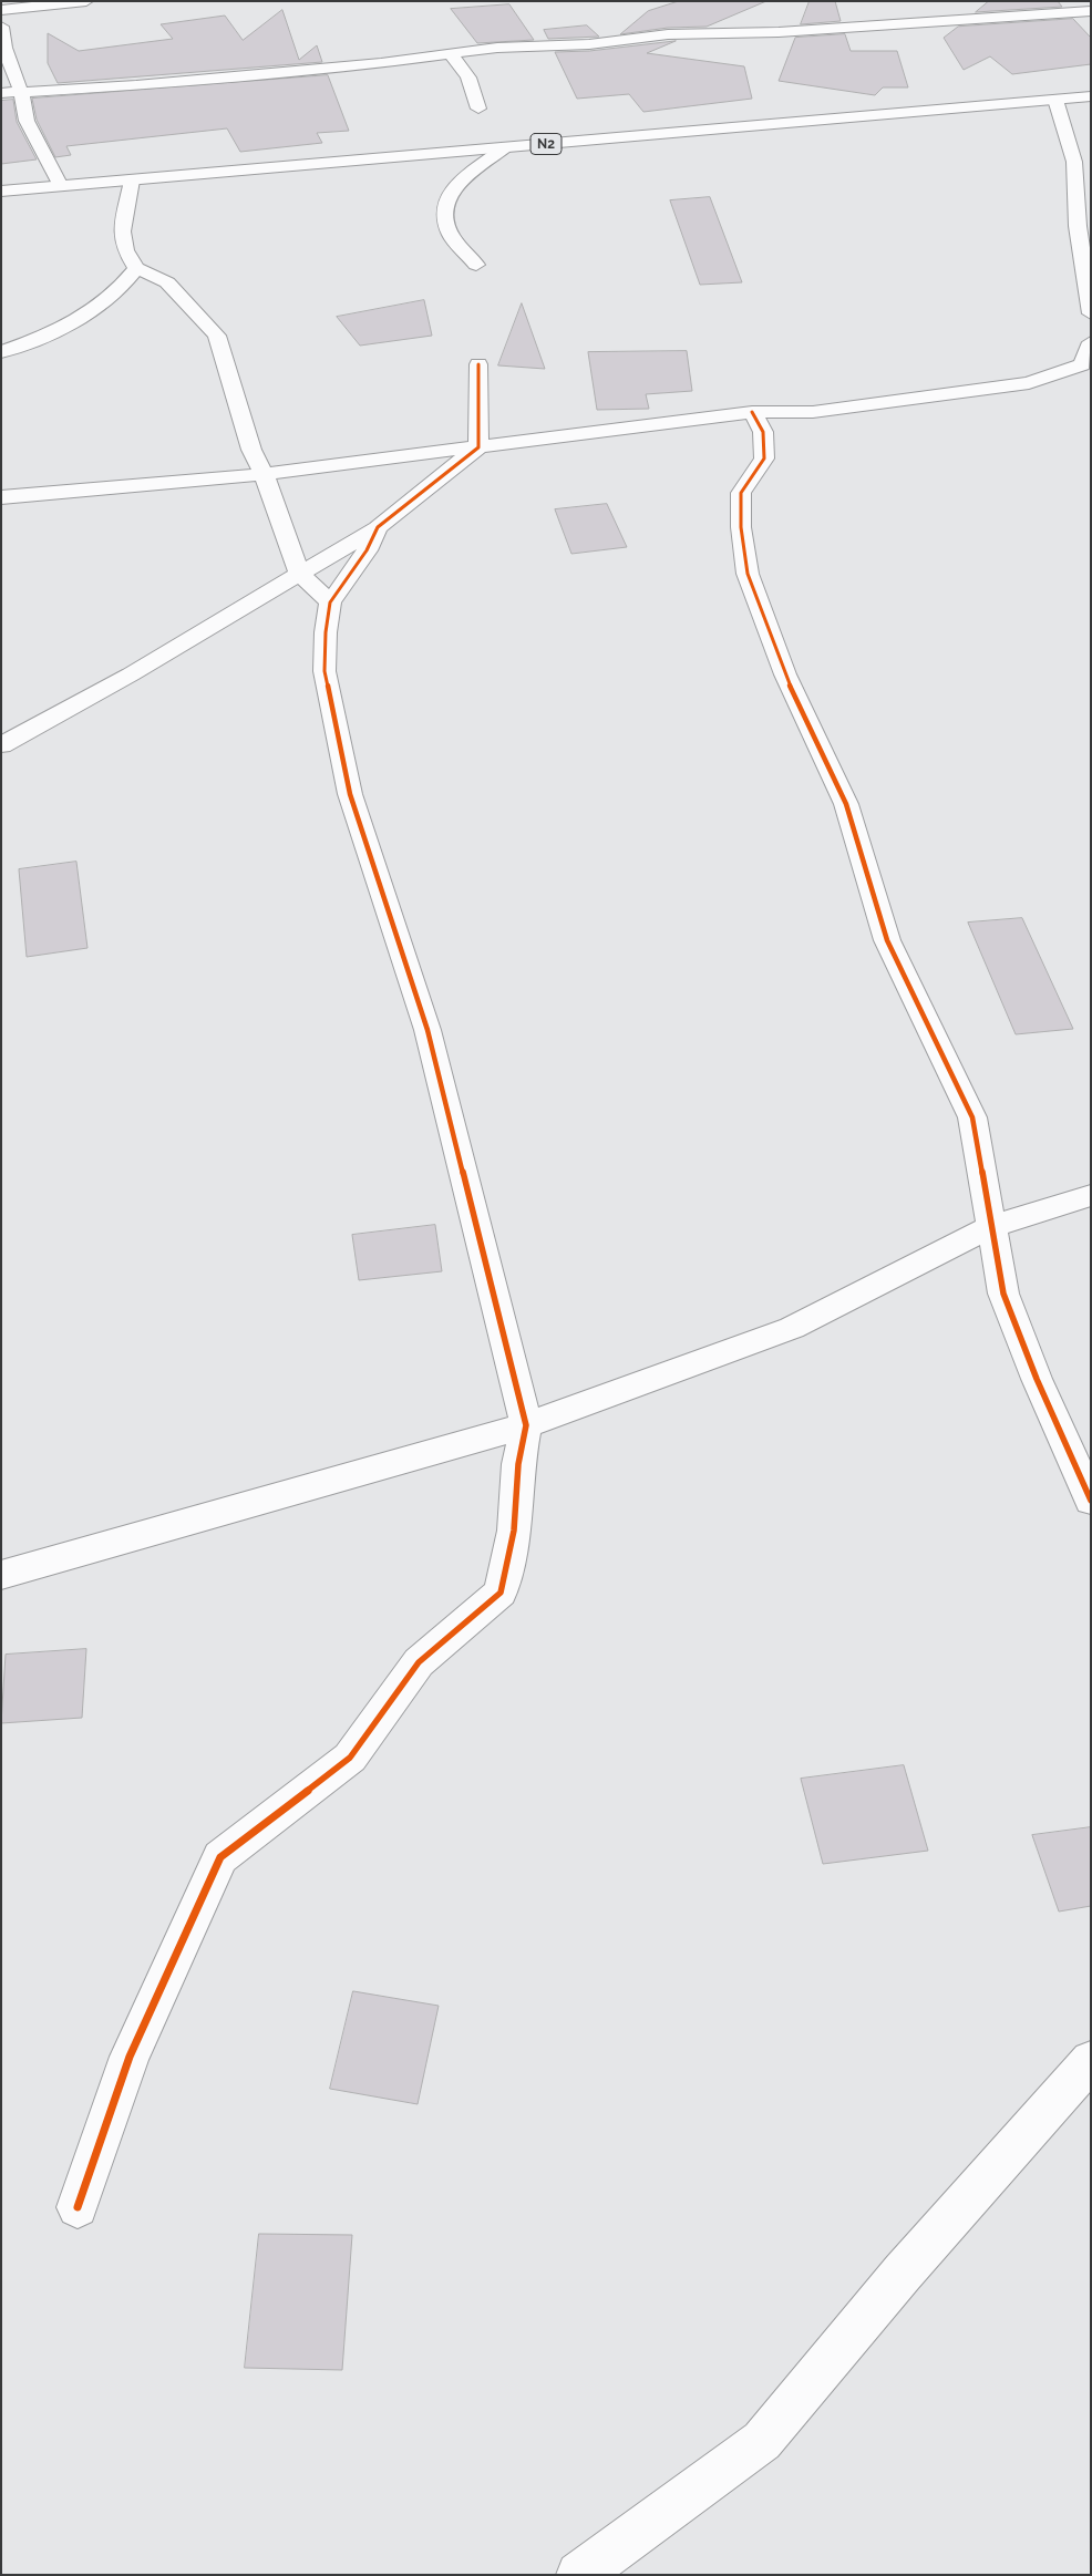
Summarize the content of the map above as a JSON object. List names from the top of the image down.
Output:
{
  "streets": {
    "main road": ["N2"]
  }
}
